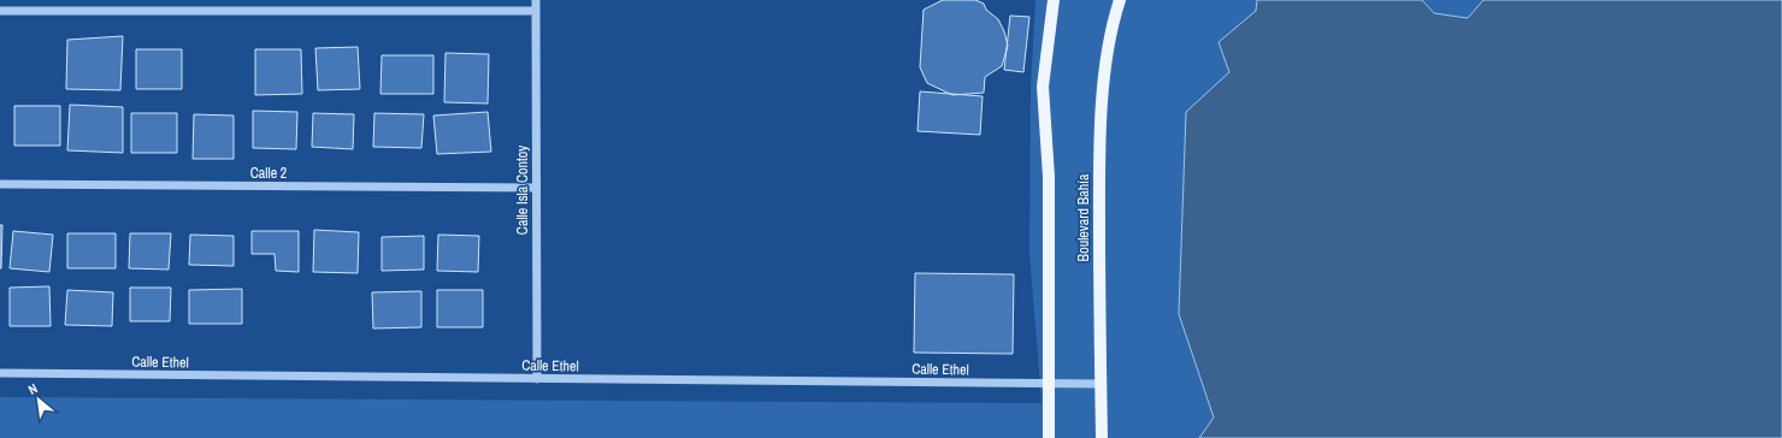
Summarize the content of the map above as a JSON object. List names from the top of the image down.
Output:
{
  "streets": {
    "main road": ["Boulevard Bahía"],
    "street": ["Calle 2", "Calle Isla Contoy", "Calle Ethel"]
  },
  "crossings": [
    ["Calle 2", "Calle Isla Contoy"],
    ["Calle Isla Contoy", "Calle Ethel"],
    ["Boulevard Bahía", "Calle Ethel"]
  ],
  "north": "top left"
}
